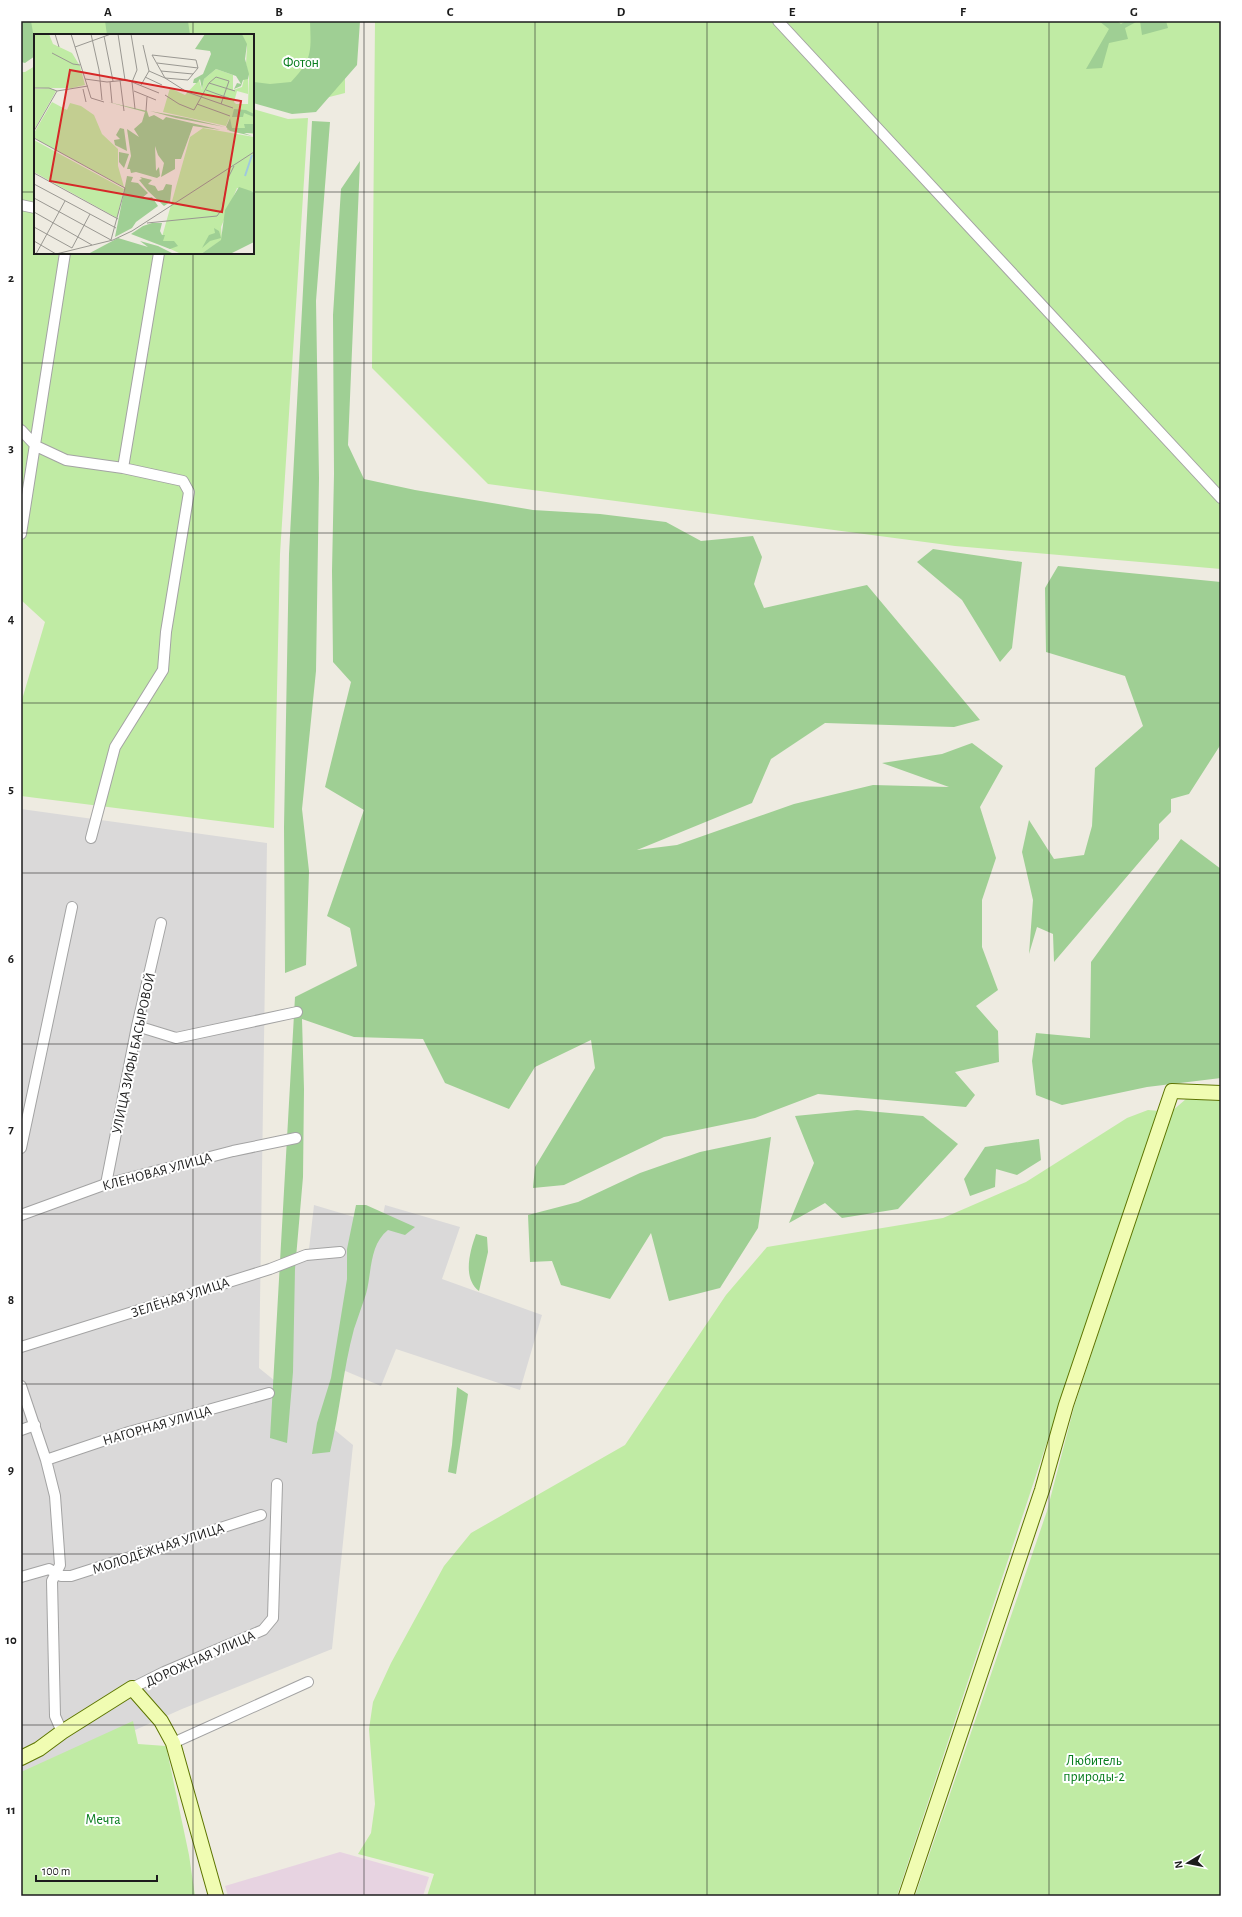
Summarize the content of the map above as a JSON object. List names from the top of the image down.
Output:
{
  "streets": {
    "street": [
      "УЛИЦА ЗИФЫ БАСЫРОВОЙ",
      "КЛЕНОВАЯ УЛИЦА",
      "ЗЕЛЁНАЯ УЛИЦА",
      "НАГОРНАЯ УЛИЦА",
      "МОЛОДЁЖНАЯ УЛИЦА",
      "ДОРОЖНАЯ УЛИЦА"
    ]
  },
  "crossings": [
    ["УЛИЦА ЗИФЫ БАСЫРОВОЙ", "КЛЕНОВАЯ УЛИЦА"]
  ],
  "parks": ["Фотон", "Любитель природы-2", "Мечта"],
  "scale_bar": "100 m",
  "north": "left",
  "grid": {
    "columns": [
      "A",
      "B",
      "C",
      "D",
      "E",
      "F",
      "G"
    ],
    "rows": [
      "1",
      "2",
      "3",
      "4",
      "5",
      "6",
      "7",
      "8",
      "9",
      "10",
      "11"
    ]
  }
}
